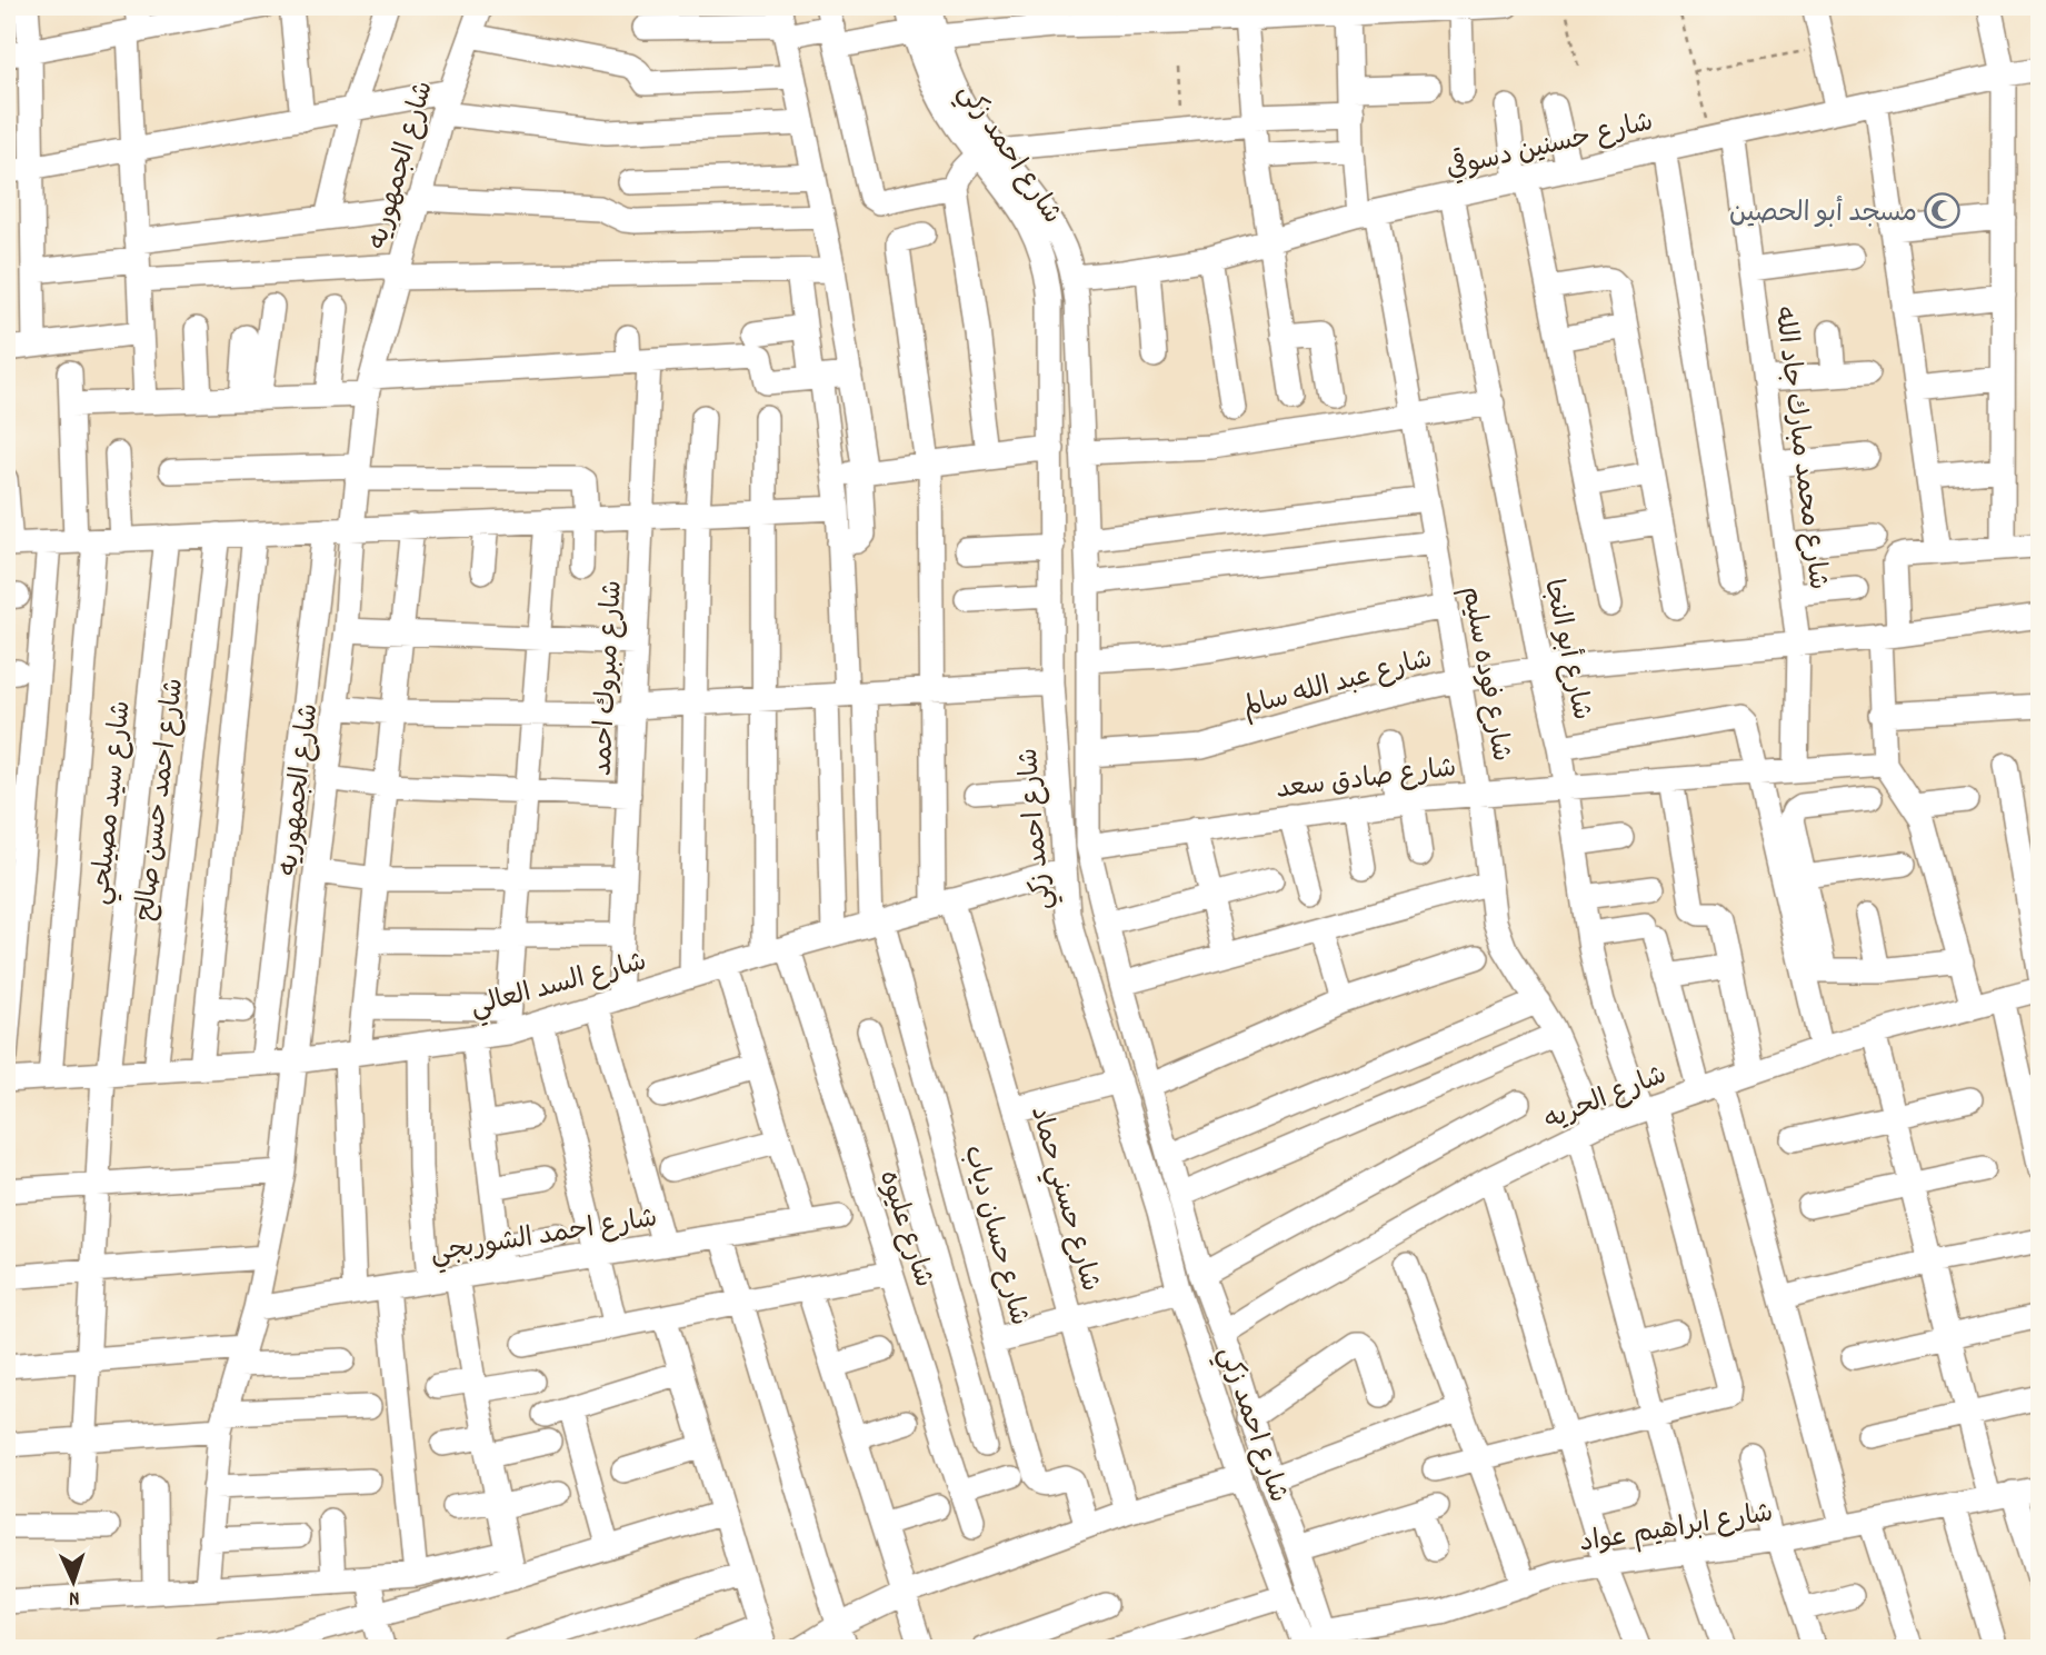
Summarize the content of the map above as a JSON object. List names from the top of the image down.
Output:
{
  "streets": {
    "street": [
      "شارع حسنين دسوقي",
      "شارع احمد زكي",
      "شارع الجمهوريه",
      "شارع محمد مبارك جاد الله",
      "شارع أبو النجا",
      "شارع فوده سليم",
      "شارع مبروك احمد",
      "شارع عبد الله سالم",
      "شارع صادق سعد",
      "شارع احمد حسن صالح",
      "شارع سيد مصيلحي",
      "شارع السد العالي",
      "شارع الحريه",
      "شارع حسني حماد",
      "شارع عليوه",
      "شارع احمد الشوربجي",
      "شارع حسان دياب",
      "شارع ابراهيم عواد"
    ]
  },
  "crossings": [
    ["شارع حسنين دسوقي", "شارع احمد زكي"],
    ["شارع حسنين دسوقي", "شارع محمد مبارك جاد الله"],
    ["شارع حسنين دسوقي", "شارع أبو النجا"],
    ["شارع حسنين دسوقي", "شارع فوده سليم"],
    ["شارع احمد زكي", "شارع عبد الله سالم"],
    ["شارع احمد زكي", "شارع صادق سعد"],
    ["شارع احمد زكي", "شارع السد العالي"],
    ["شارع احمد زكي", "شارع الحريه"],
    ["شارع احمد زكي", "شارع ابراهيم عواد"],
    ["شارع الجمهوريه", "شارع السد العالي"],
    ["شارع الجمهوريه", "شارع احمد الشوربجي"],
    ["شارع محمد مبارك جاد الله", "شارع عبد الله سالم"],
    ["شارع محمد مبارك جاد الله", "شارع صادق سعد"],
    ["شارع أبو النجا", "شارع فوده سليم"],
    ["شارع أبو النجا", "شارع عبد الله سالم"],
    ["شارع أبو النجا", "شارع صادق سعد"],
    ["شارع أبو النجا", "شارع الحريه"],
    ["شارع فوده سليم", "شارع عبد الله سالم"],
    ["شارع فوده سليم", "شارع صادق سعد"],
    ["شارع فوده سليم", "شارع الحريه"],
    ["شارع فوده سليم", "شارع ابراهيم عواد"],
    ["شارع مبروك احمد", "شارع السد العالي"],
    ["شارع مبروك احمد", "شارع احمد الشوربجي"],
    ["شارع احمد حسن صالح", "شارع السد العالي"],
    ["شارع سيد مصيلحي", "شارع السد العالي"],
    ["شارع السد العالي", "شارع حسني حماد"],
    ["شارع السد العالي", "شارع عليوه"],
    ["شارع السد العالي", "شارع حسان دياب"]
  ],
  "places": {
    "mosque": ["مسجد أبو الحصين"]
  },
  "north": "bottom"
}
